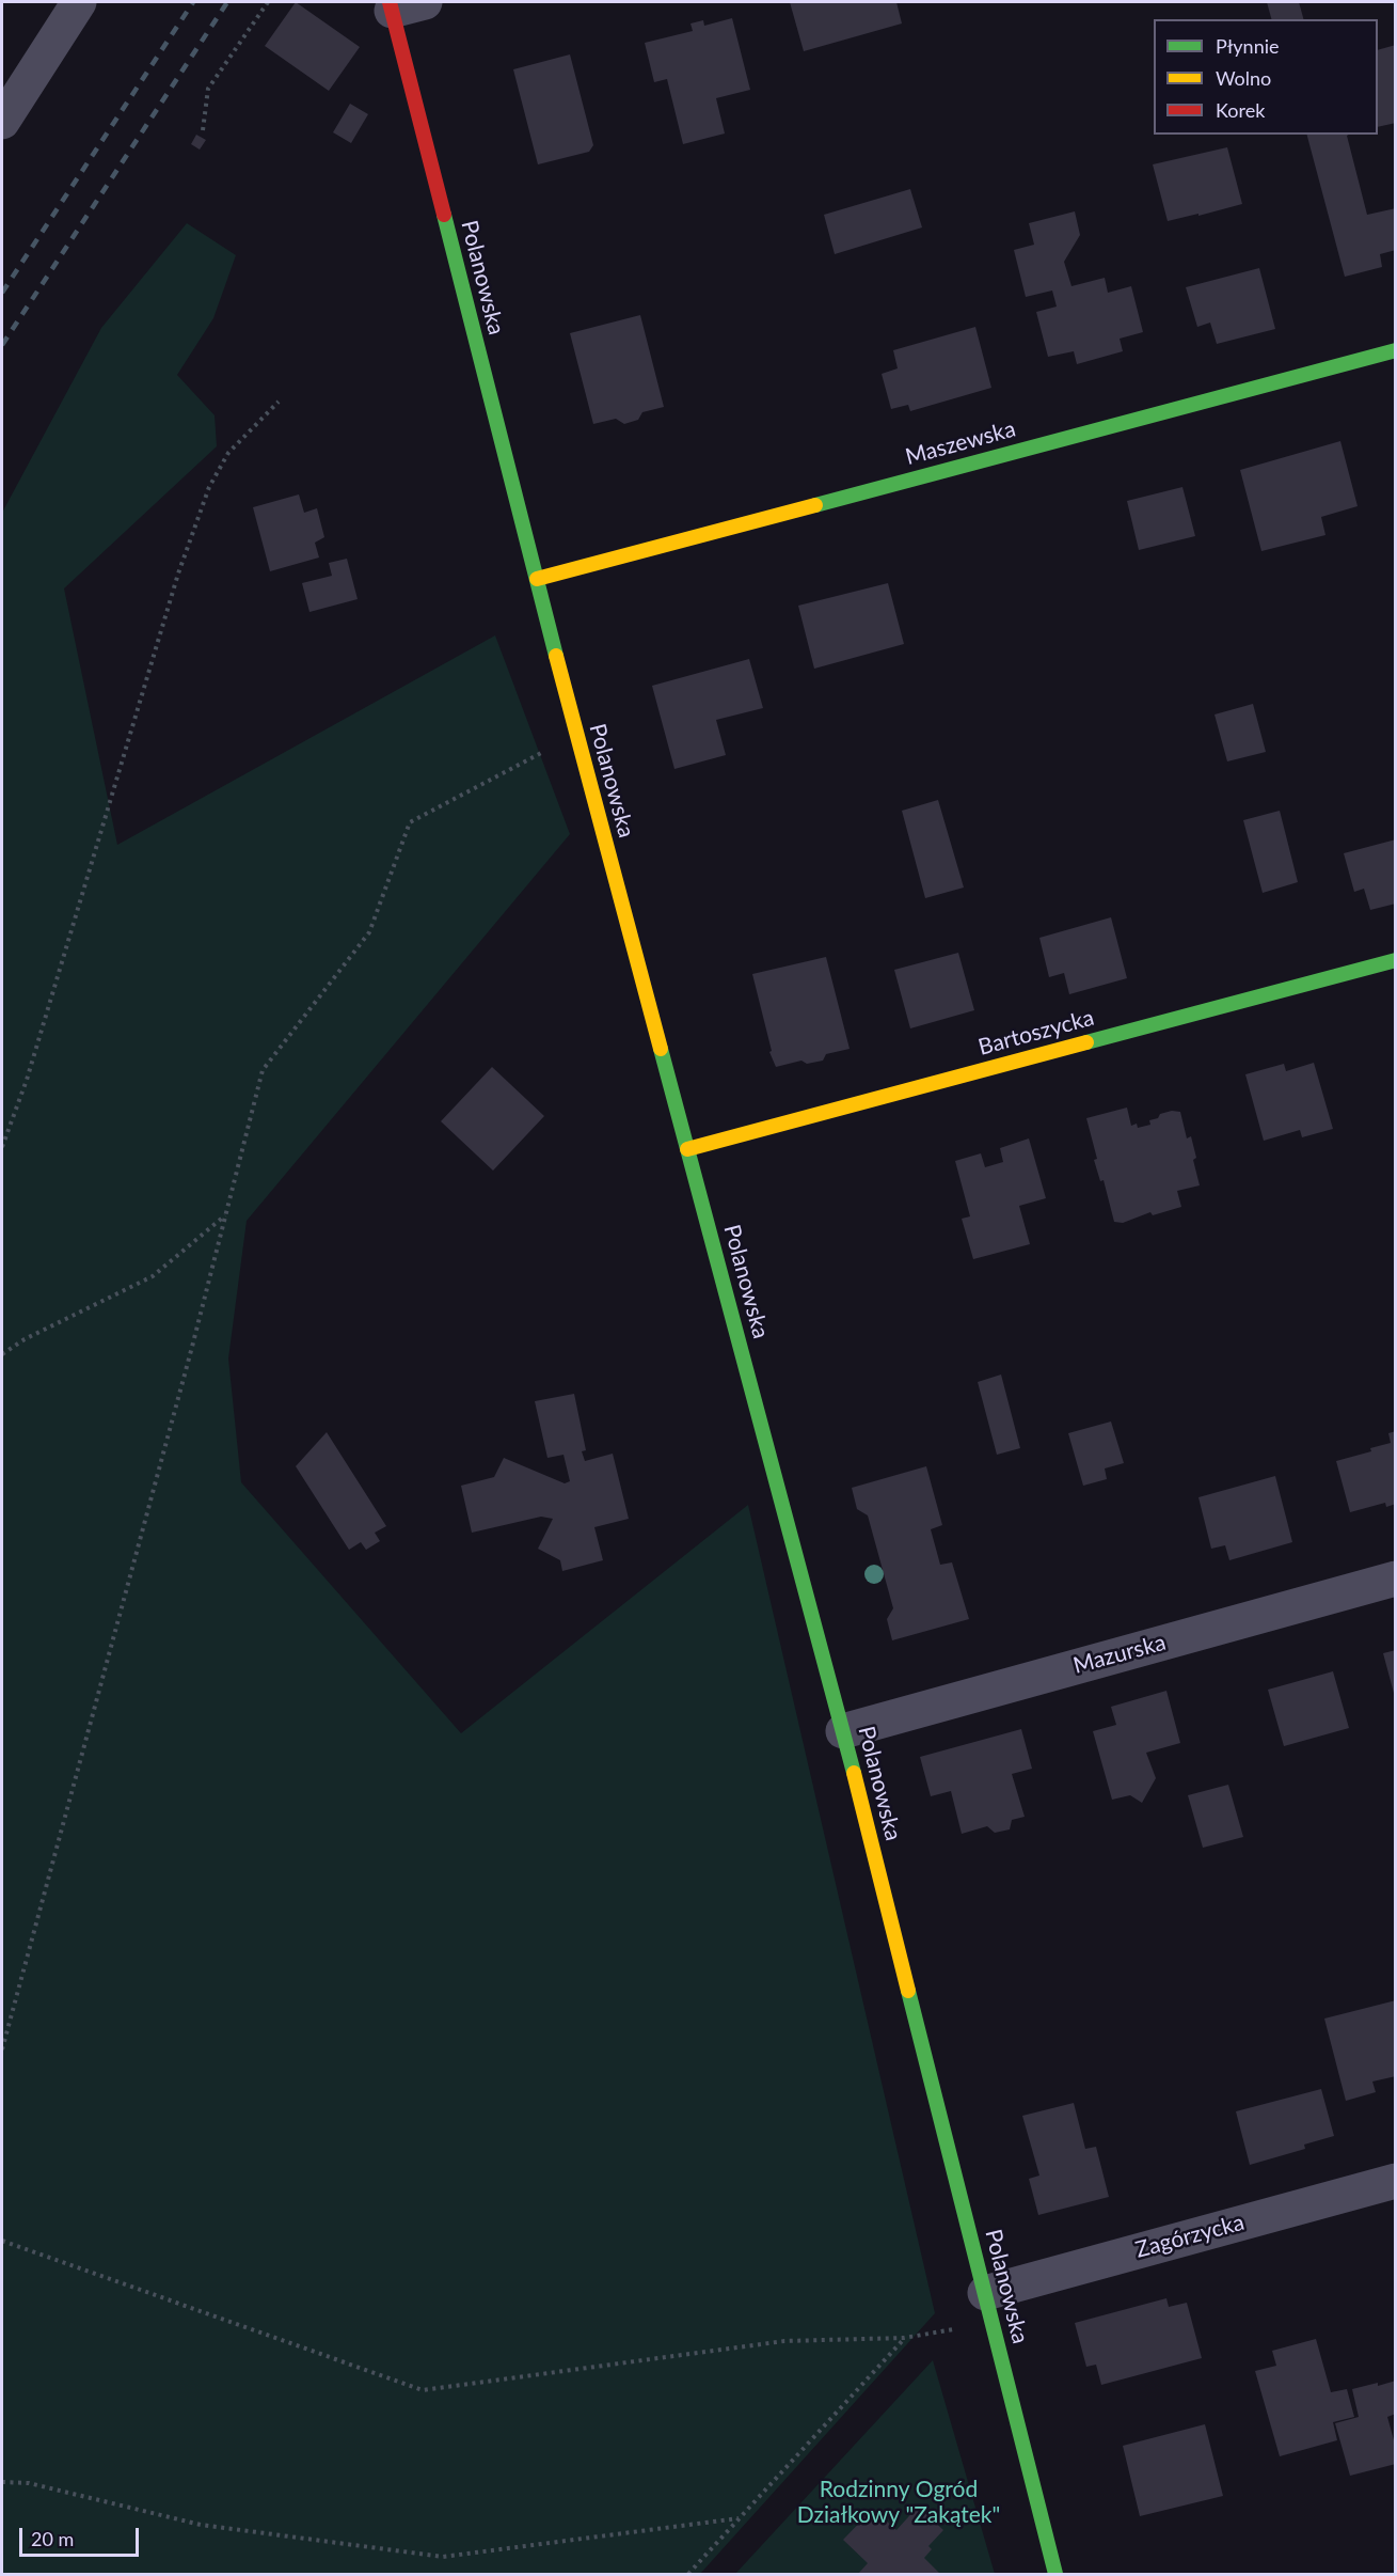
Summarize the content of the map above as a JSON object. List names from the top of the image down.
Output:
{
  "streets": {
    "street": [
      "Polanowska",
      "Maszewska",
      "Bartoszycka",
      "Mazurska",
      "Zagórzycka"
    ]
  },
  "crossings": [
    ["Polanowska", "Maszewska"],
    ["Polanowska", "Bartoszycka"],
    ["Polanowska", "Mazurska"],
    ["Polanowska", "Zagórzycka"]
  ],
  "parks": ["Rodzinny Ogród Działkowy \"Zakątek\""],
  "legend": ["Płynnie", "Wolno", "Korek"],
  "scale_bar": "20 m"
}
